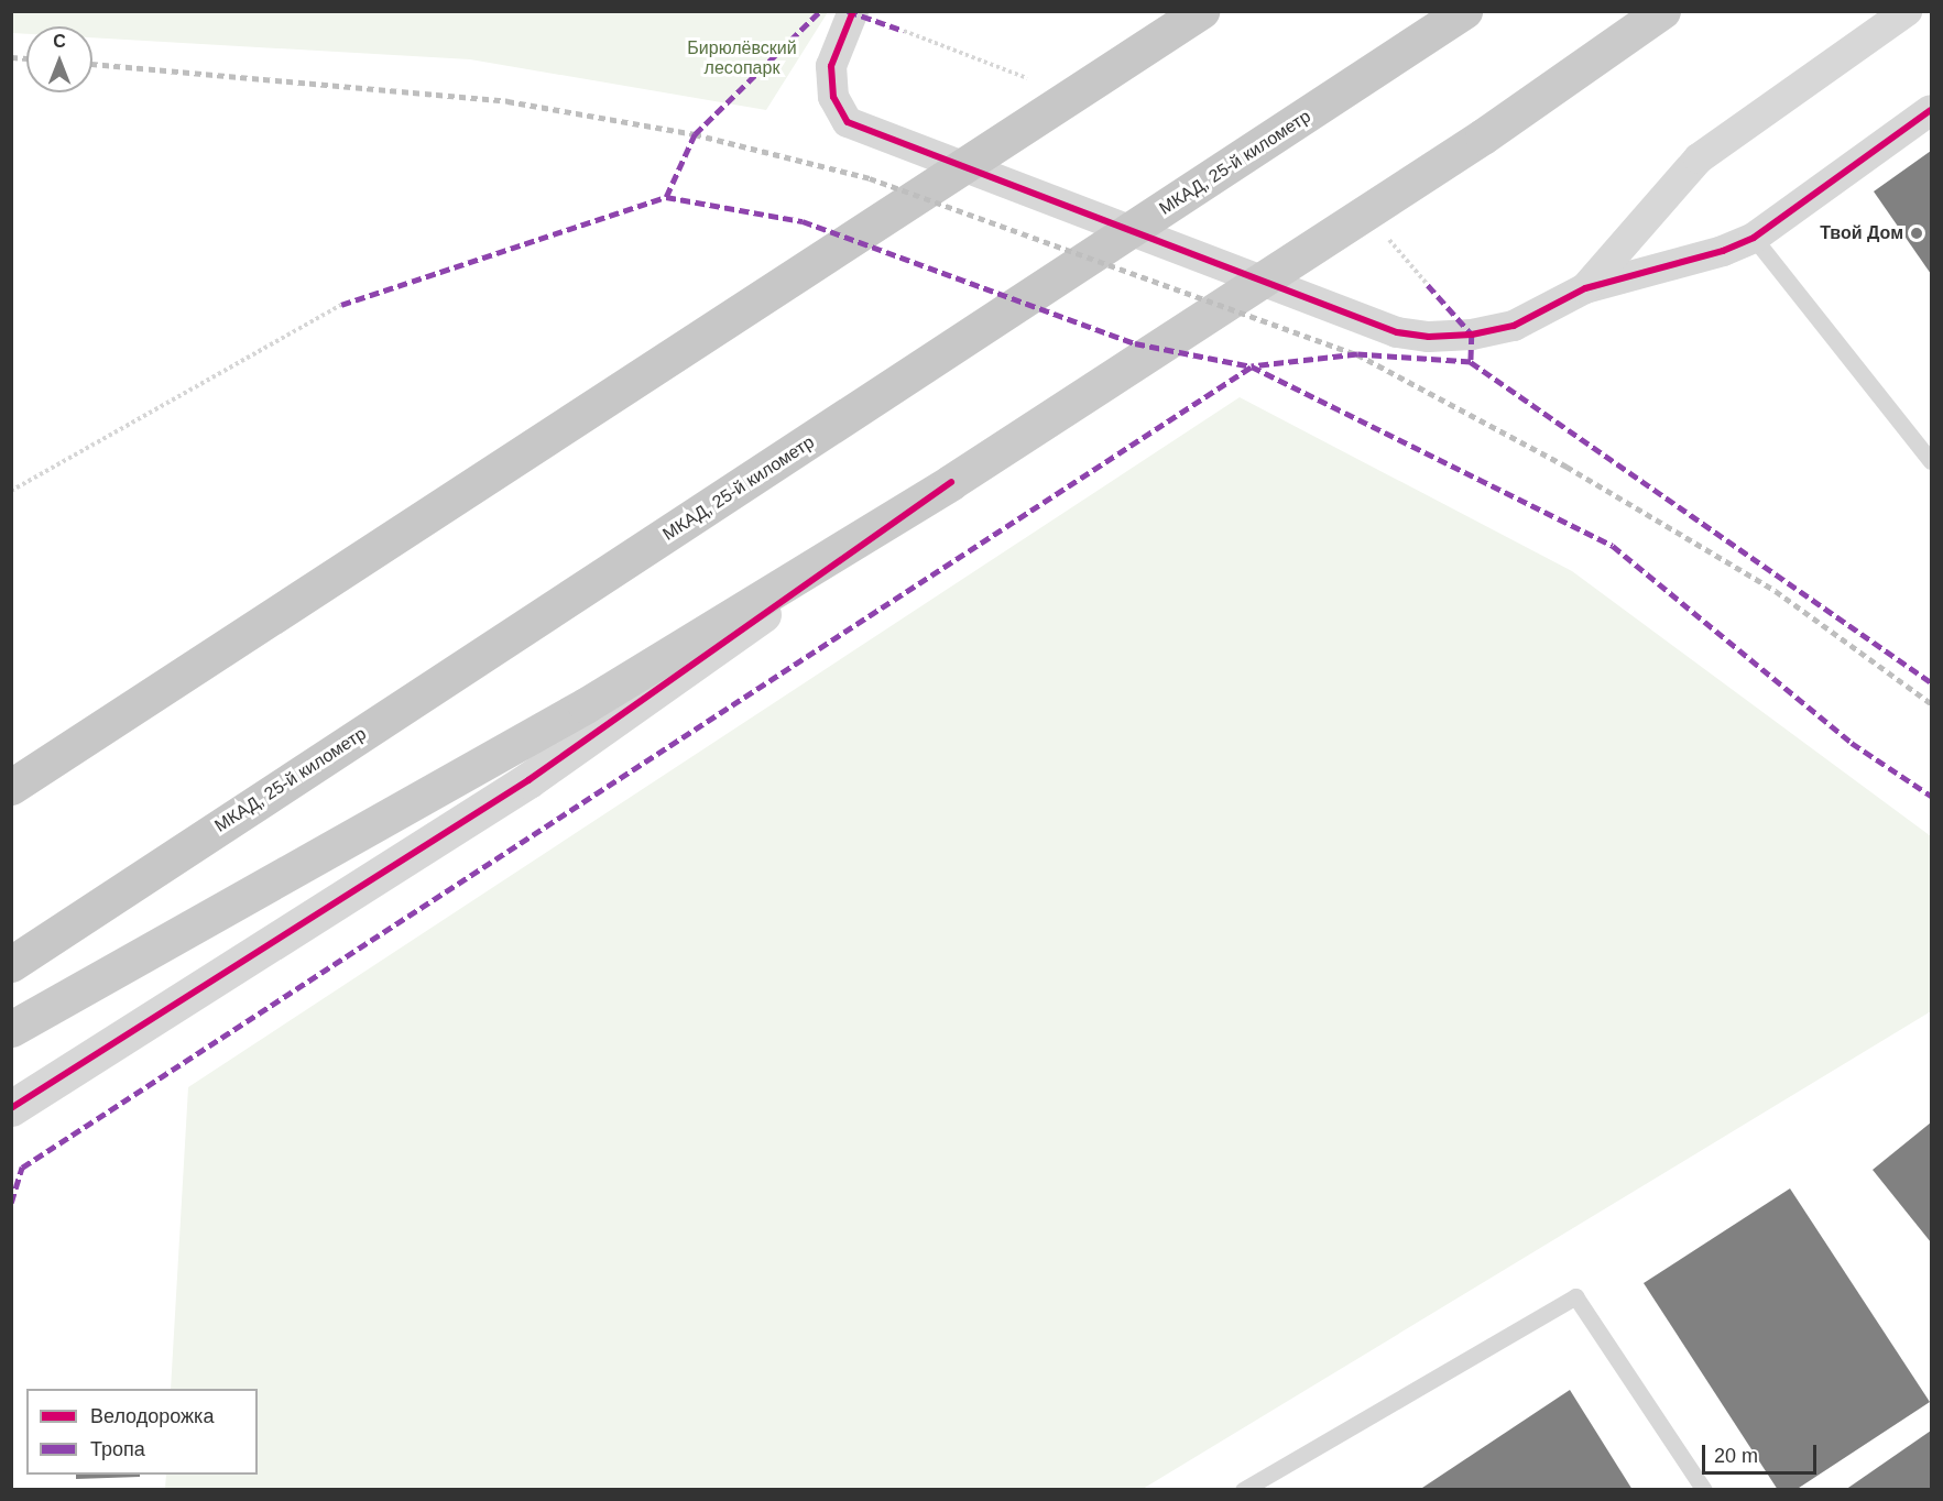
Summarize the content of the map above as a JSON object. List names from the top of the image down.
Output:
{
  "streets": {
    "highway": ["МКАД, 25-й километр"]
  },
  "parks": ["Бирюлёвский лесопарк"],
  "places": ["Твой Дом"],
  "legend": ["Велодорожка", "Тропа"],
  "scale_bar": "20 m",
  "north": "top"
}
